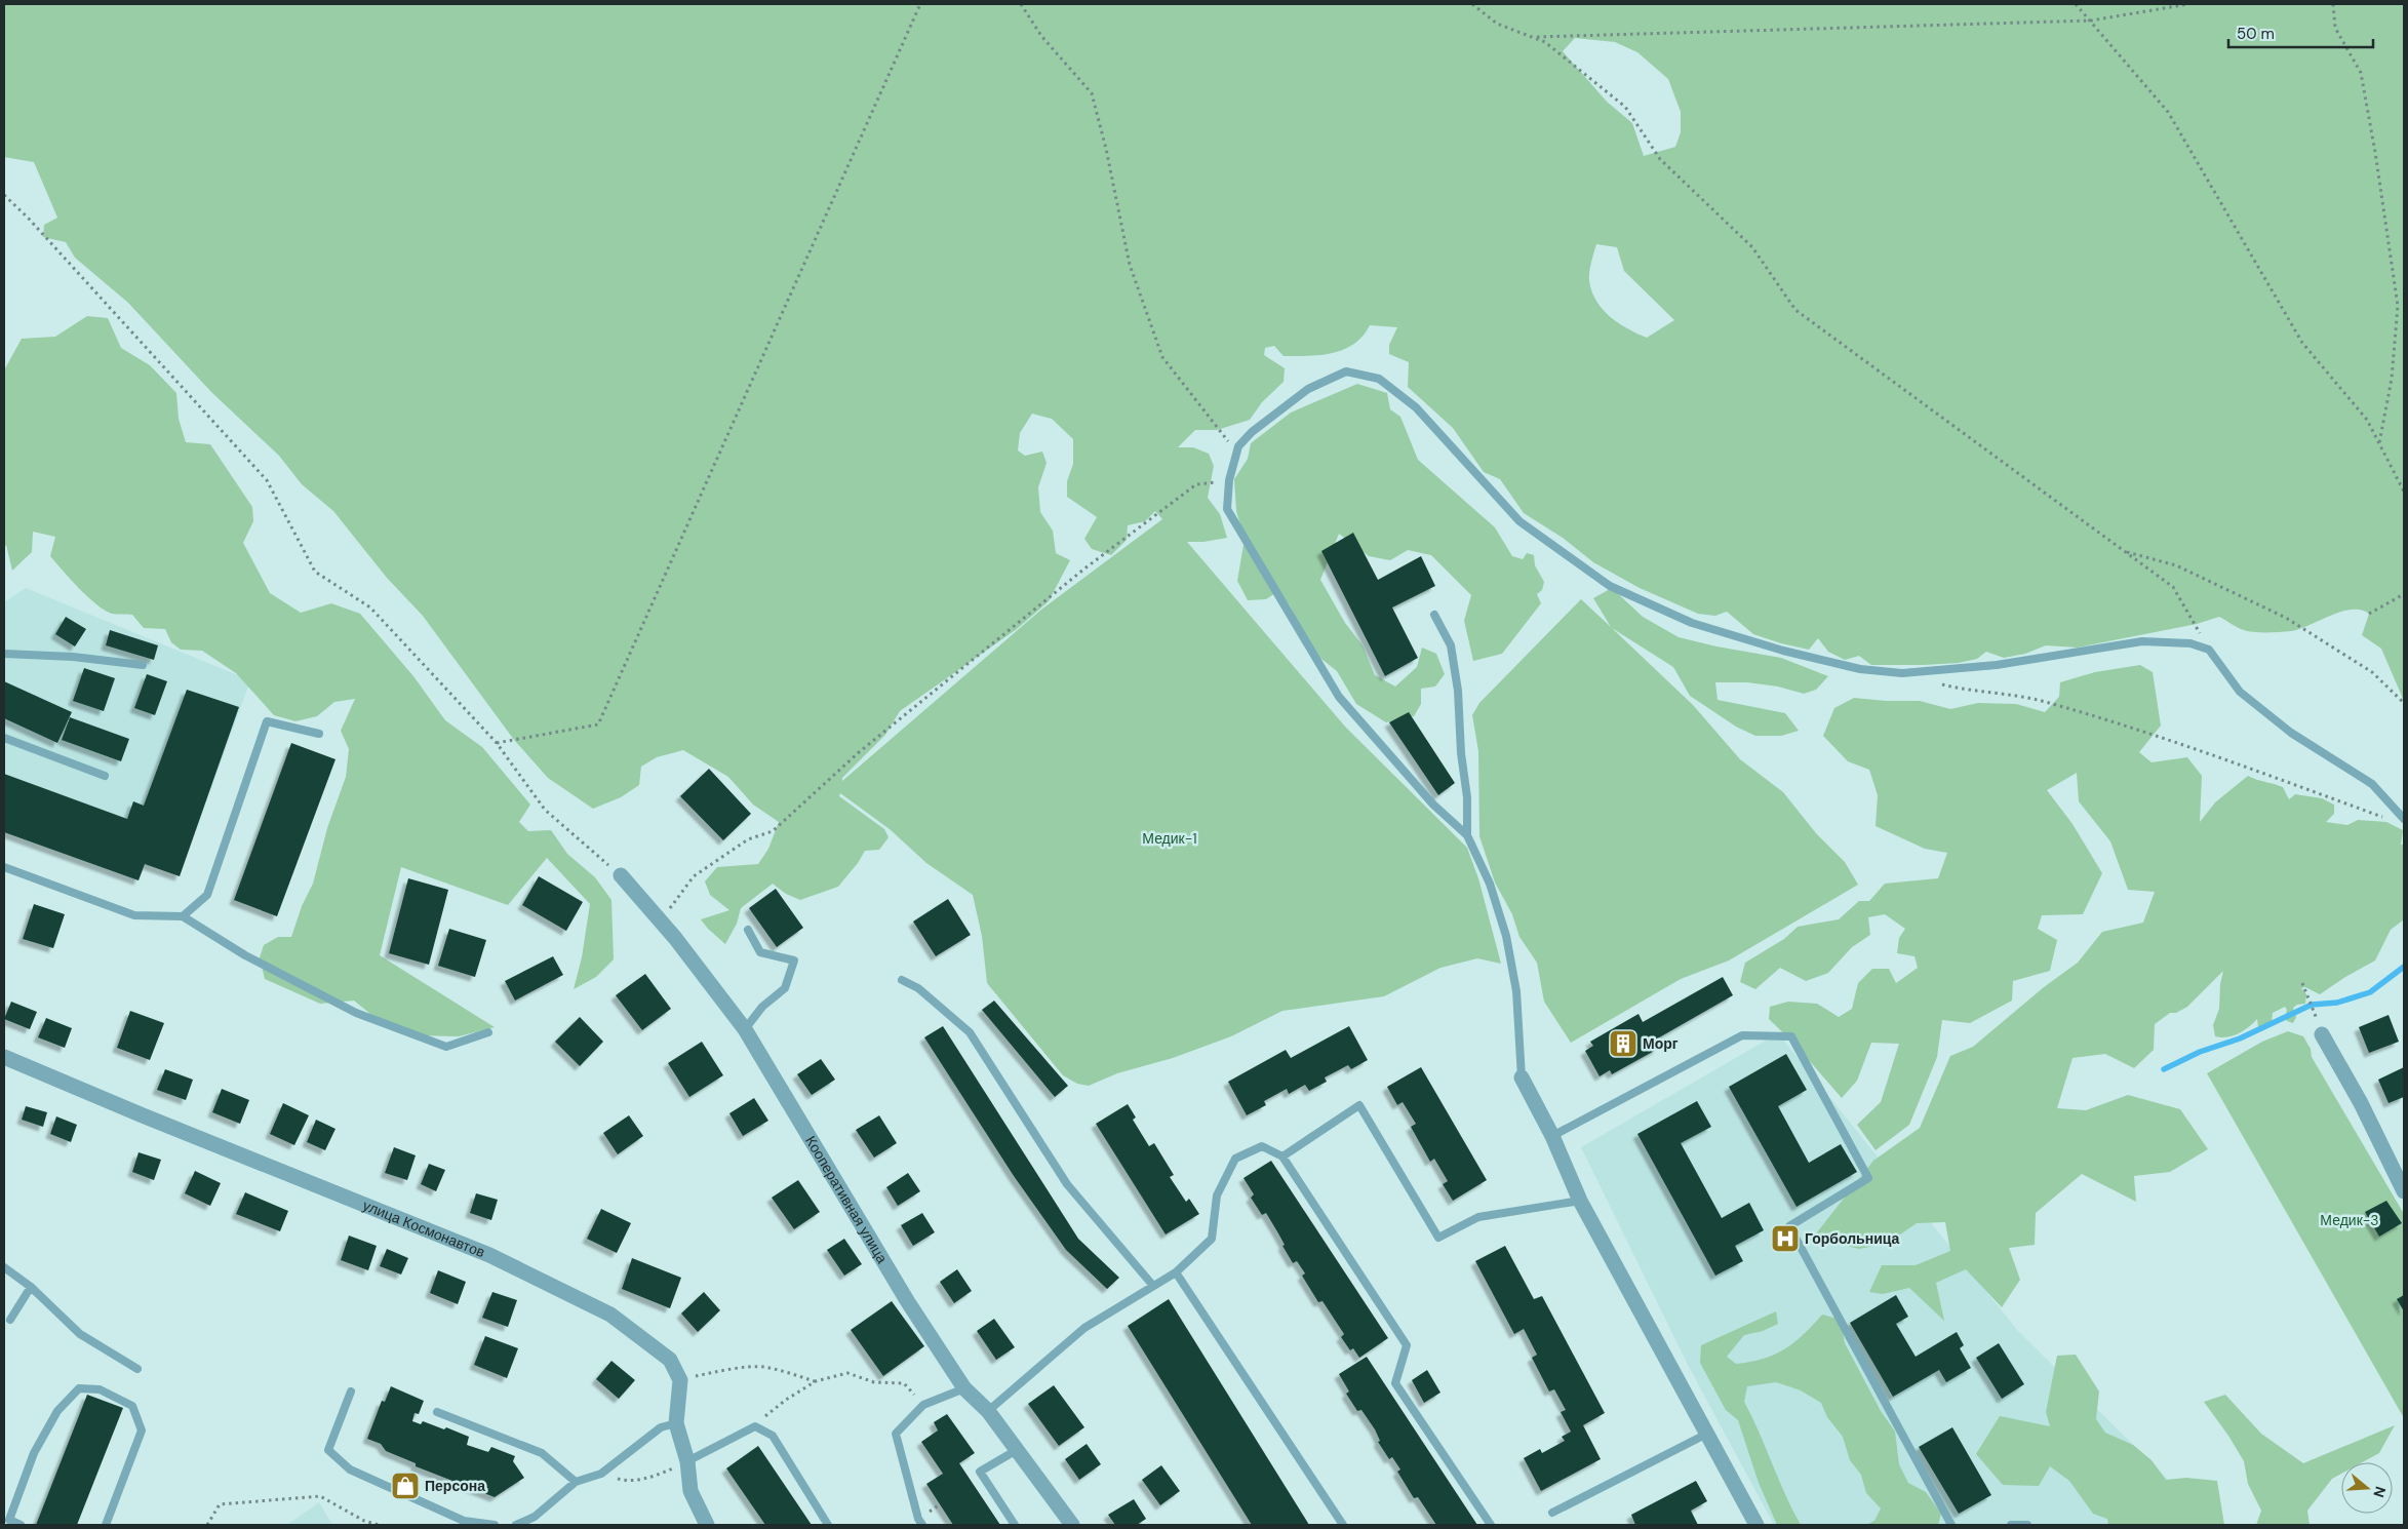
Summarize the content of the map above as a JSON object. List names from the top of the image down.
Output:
{
  "streets": {
    "street": ["Кооперативная улица", "улица Космонавтов"]
  },
  "parks": ["Медик-1", "Медик-3"],
  "places": {
    "building": ["Морг"],
    "hospital": ["Горбольница"],
    "shop": ["Персона"]
  },
  "scale_bar": "50 m",
  "north": "right"
}
